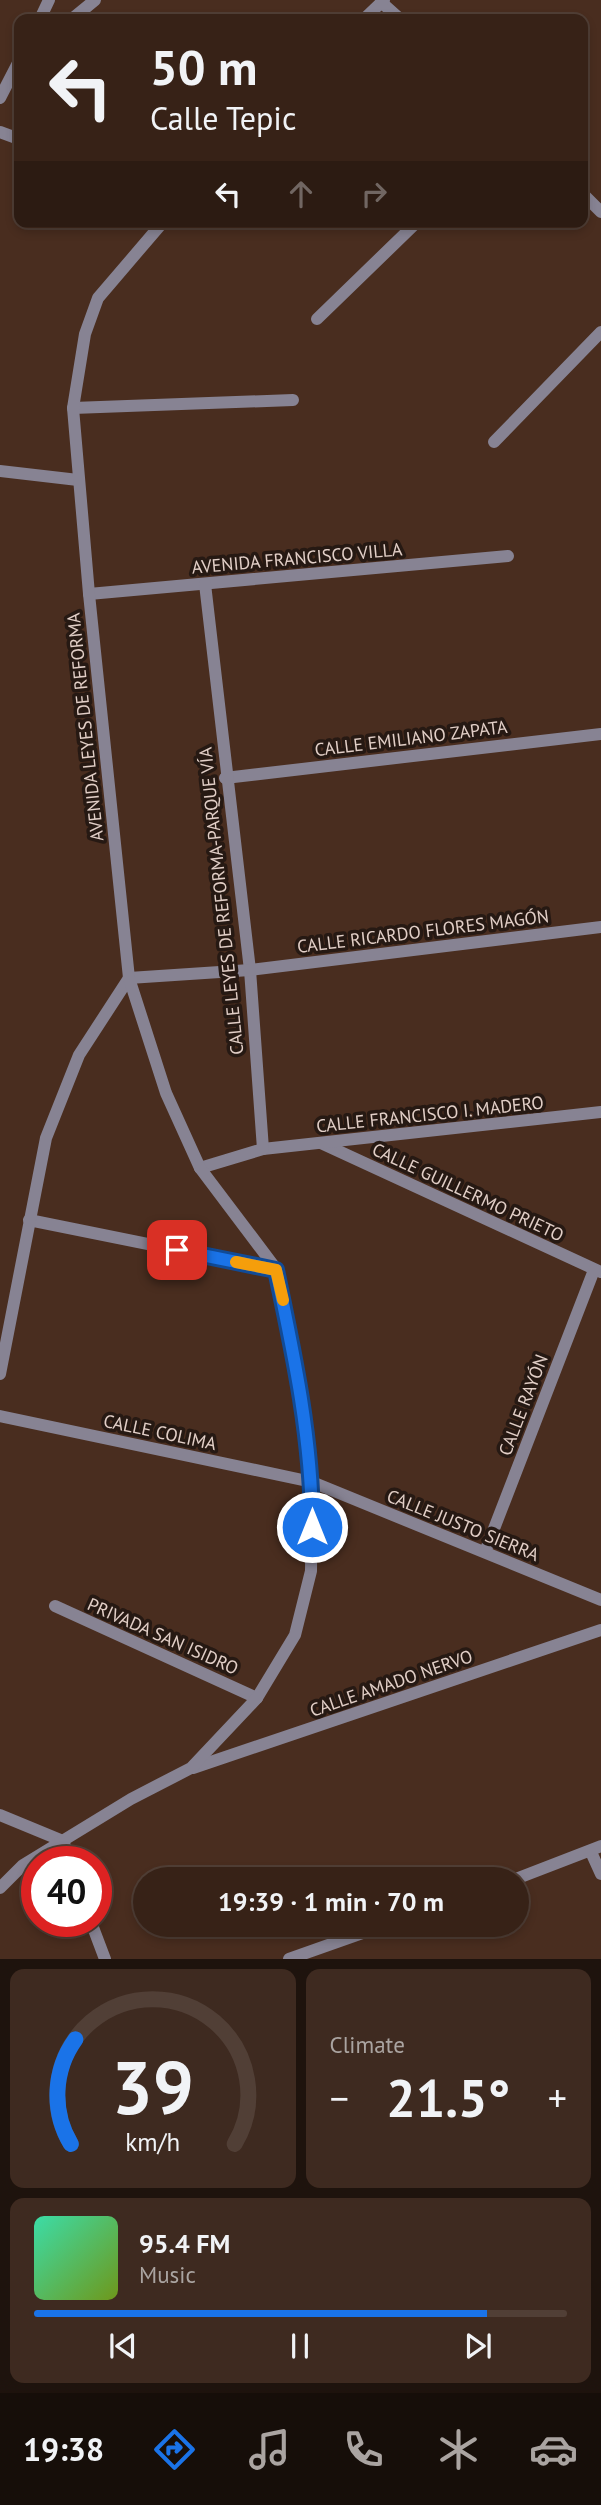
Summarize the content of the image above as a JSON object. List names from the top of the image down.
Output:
{
  "streets": {
    "street": [
      "AVENIDA FRANCISCO VILLA",
      "AVENIDA LEYES DE REFORMA",
      "CALLE EMILIANO ZAPATA",
      "CALLE LEYES DE REFORMA-PARQUE VÍA",
      "CALLE RICARDO FLORES MAGÓN",
      "CALLE FRANCISCO I. MADERO",
      "CALLE GUILLERMO PRIETO",
      "CALLE RAYÓN",
      "CALLE COLIMA",
      "CALLE JUSTO SIERRA",
      "PRIVADA SAN ISIDRO",
      "CALLE AMADO NERVO"
    ]
  },
  "crossings": [
    ["AVENIDA FRANCISCO VILLA", "AVENIDA LEYES DE REFORMA"],
    ["AVENIDA FRANCISCO VILLA", "CALLE LEYES DE REFORMA-PARQUE VÍA"],
    ["AVENIDA LEYES DE REFORMA", "CALLE RICARDO FLORES MAGÓN"],
    ["CALLE EMILIANO ZAPATA", "CALLE LEYES DE REFORMA-PARQUE VÍA"],
    ["CALLE LEYES DE REFORMA-PARQUE VÍA", "CALLE RICARDO FLORES MAGÓN"],
    ["CALLE LEYES DE REFORMA-PARQUE VÍA", "CALLE FRANCISCO I. MADERO"],
    ["CALLE FRANCISCO I. MADERO", "CALLE GUILLERMO PRIETO"],
    ["CALLE GUILLERMO PRIETO", "CALLE RAYÓN"],
    ["CALLE RAYÓN", "CALLE JUSTO SIERRA"],
    ["CALLE COLIMA", "CALLE JUSTO SIERRA"]
  ],
  "page": {
    "turn": ["50 m", "Calle Tepic"],
    "limit": "40",
    "trip": "19:39 · 1 min · 70 m",
    "tile": "Climate",
    "heat": ["−", "21.5°", "+"],
    "song": ["95.4 FM", "Music"],
    "tabs": "19:38",
    "gauge": ["39", "km/h"]
  }
}
